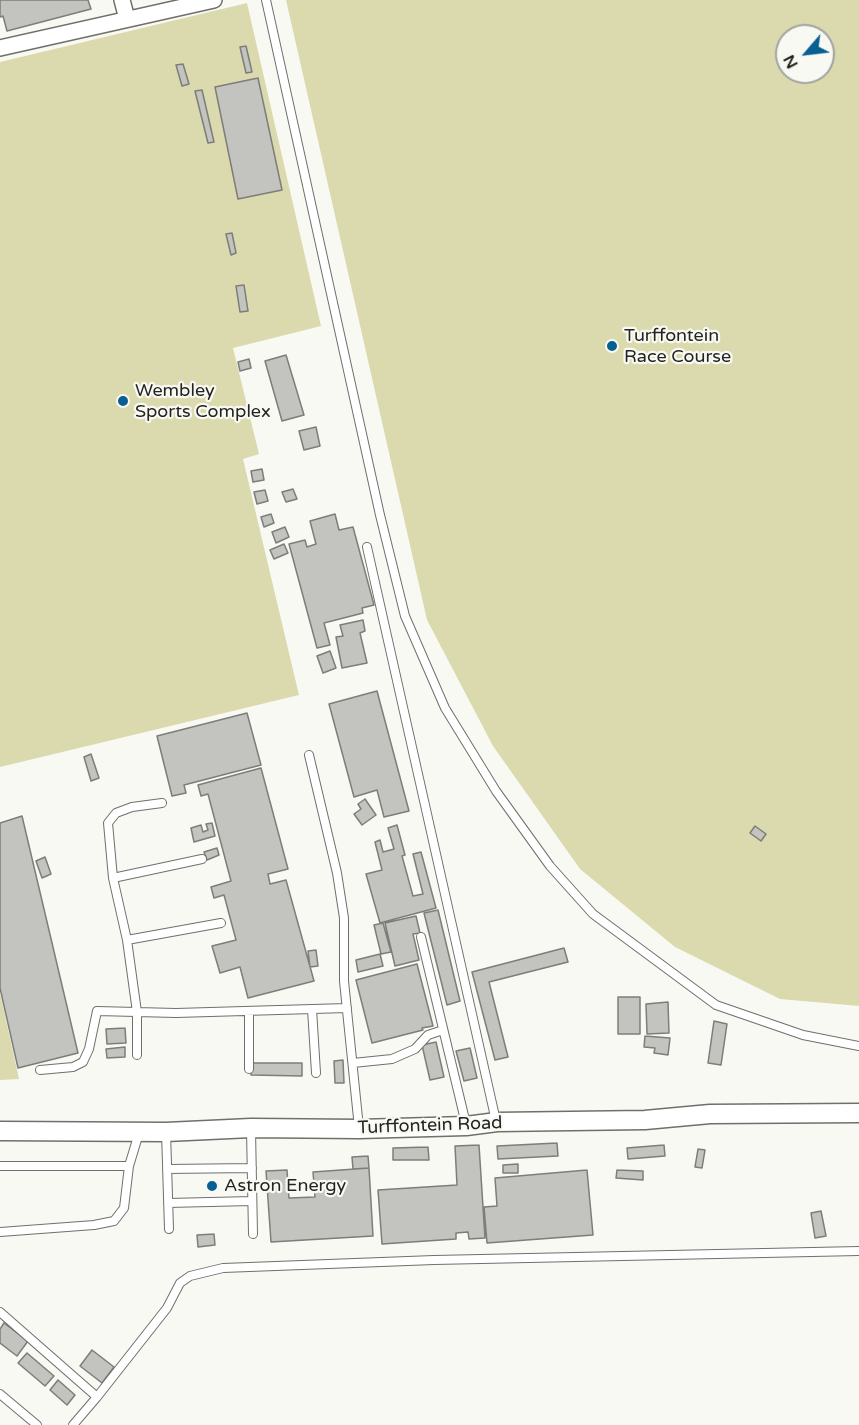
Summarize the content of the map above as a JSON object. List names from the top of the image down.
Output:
{
  "streets": {
    "street": ["Turffontein Road"]
  },
  "places": ["Turffontein Race Course", "Wembley Sports Complex", "Astron Energy"],
  "north": "bottom left"
}
